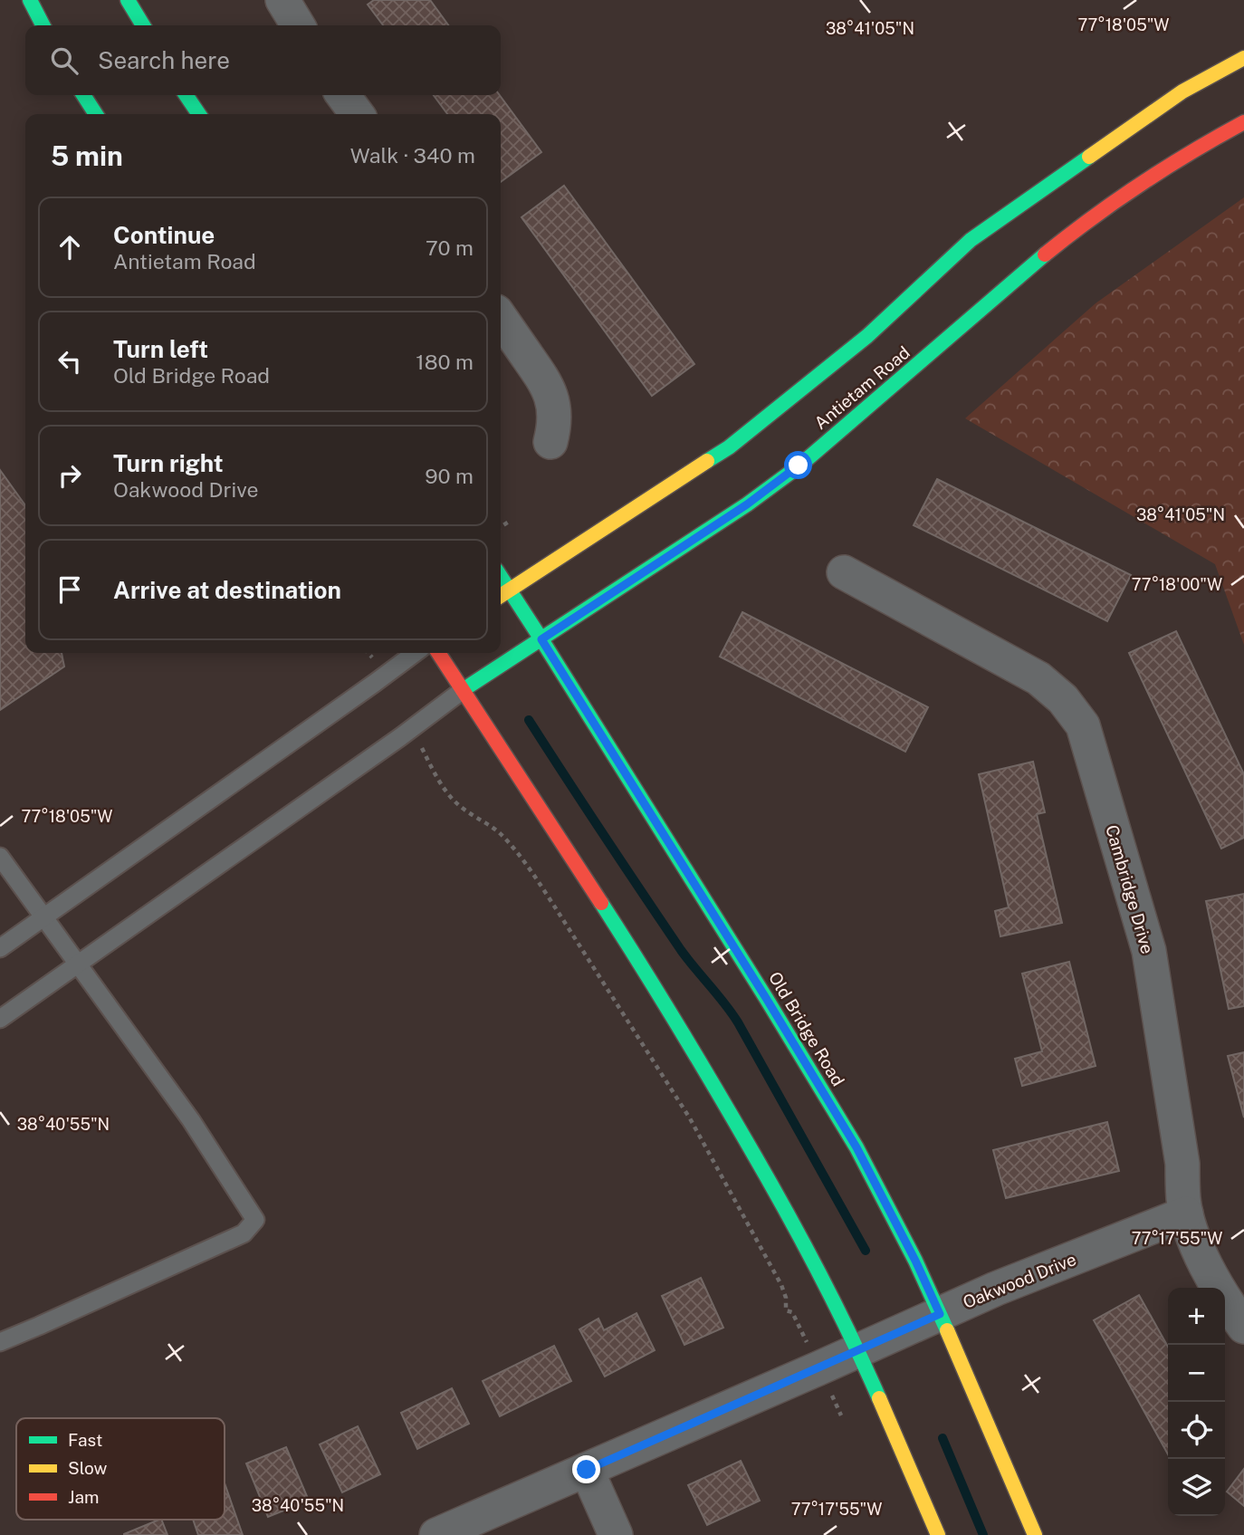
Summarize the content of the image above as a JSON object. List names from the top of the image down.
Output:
{
  "streets": {
    "main road": ["Antietam Road", "Old Bridge Road"],
    "street": ["Cambridge Drive", "Oakwood Drive"]
  },
  "crossings": [
    ["Antietam Road", "Old Bridge Road"],
    ["Cambridge Drive", "Oakwood Drive"],
    ["Old Bridge Road", "Oakwood Drive"]
  ],
  "legend": ["Fast", "Slow", "Jam"],
  "page": {
    "search": "Search here",
    "heading": ["5 min", "Walk · 340 m"],
    "list": [
      ["Continue", "Antietam Road", "70 m"],
      ["Turn left", "Old Bridge Road", "180 m"],
      ["Turn right", "Oakwood Drive", "90 m"],
      "Arrive at destination"
    ],
    "map_buttons": ["+", "−"]
  },
  "coordinates": [
    "77°18'05\"W",
    "38°41'05\"N",
    "77°18'00\"W",
    "38°40'55\"N",
    "77°17'55\"W"
  ]
}
